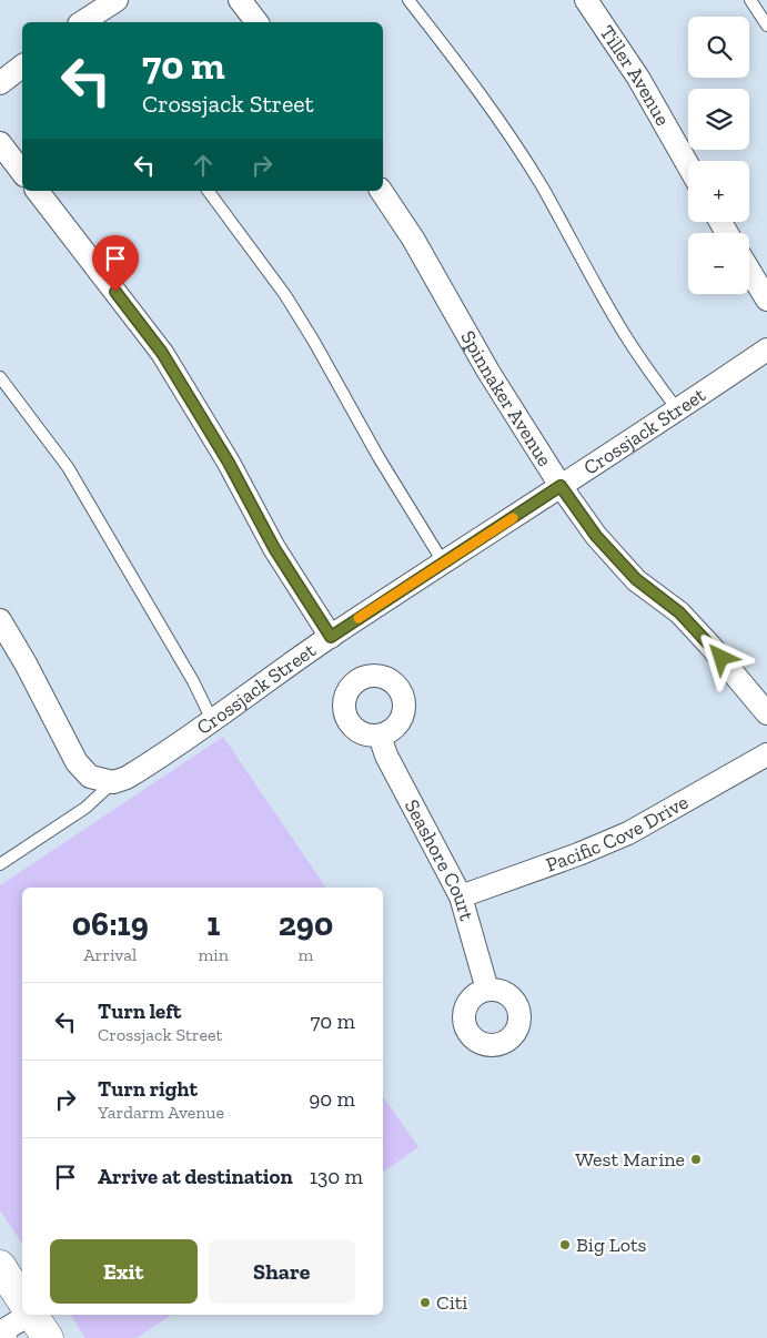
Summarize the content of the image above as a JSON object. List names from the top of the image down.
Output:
{
  "streets": {
    "street": [
      "Tiller Avenue",
      "Spinnaker Avenue",
      "Crossjack Street",
      "Pacific Cove Drive",
      "Seashore Court"
    ]
  },
  "crossings": [
    ["Spinnaker Avenue", "Crossjack Street"],
    ["Pacific Cove Drive", "Seashore Court"]
  ],
  "places": ["West Marine", "Big Lots", "Citi"],
  "page": {
    "map_buttons": ["+", "−"],
    "turn": ["70 m", "Crossjack Street"],
    "eta": [
      "06:19",
      "Arrival",
      "1",
      "min",
      "290",
      "m"
    ],
    "list": [
      {
        "name": "Turn left",
        "note": "Crossjack Street",
        "value": "70 m"
      },
      {
        "name": "Turn right",
        "note": "Yardarm Avenue",
        "value": "90 m"
      },
      {
        "name": "Arrive at destination",
        "value": "130 m"
      }
    ],
    "buttons": ["Exit", "Share"]
  }
}
